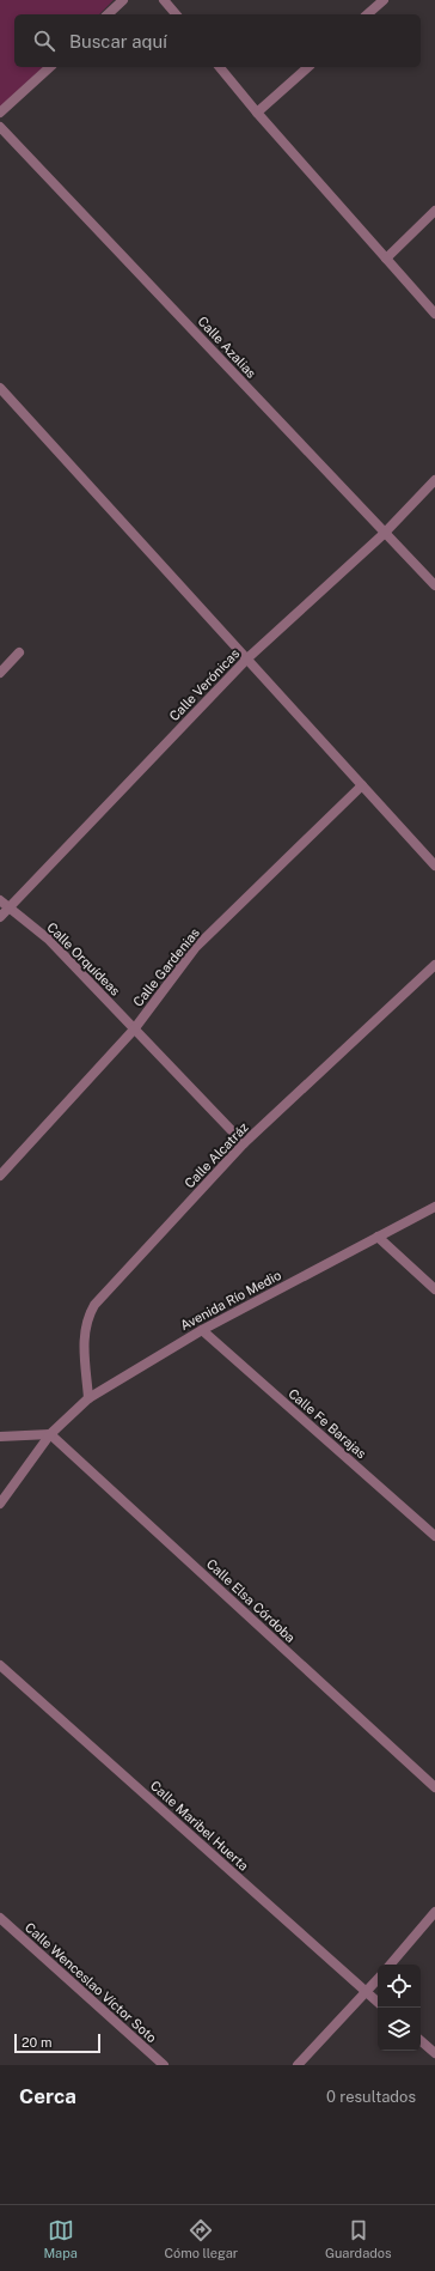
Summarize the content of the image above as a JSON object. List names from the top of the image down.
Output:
{
  "streets": {
    "street": [
      "Calle Azalias",
      "Calle Verónicas",
      "Calle Orquídeas",
      "Calle Gardenias",
      "Calle Alcatráz",
      "Avenida Río Medio",
      "Calle Fe Barajas",
      "Calle Elsa Córdoba",
      "Calle Maribel Huerta",
      "Calle Wenceslao Víctor Soto"
    ]
  },
  "crossings": [
    ["Calle Azalias", "Calle Verónicas"],
    ["Calle Verónicas", "Calle Orquídeas"],
    ["Calle Orquídeas", "Calle Gardenias"],
    ["Calle Orquídeas", "Calle Alcatráz"],
    ["Calle Alcatráz", "Avenida Río Medio"],
    ["Avenida Río Medio", "Calle Fe Barajas"],
    ["Avenida Río Medio", "Calle Elsa Córdoba"]
  ],
  "scale_bar": "20 m",
  "page": {
    "search": "Buscar aquí",
    "scale": "20 m",
    "heading": ["Cerca", "0 resultados"],
    "nav": ["Mapa", "Cómo llegar", "Guardados"]
  }
}
